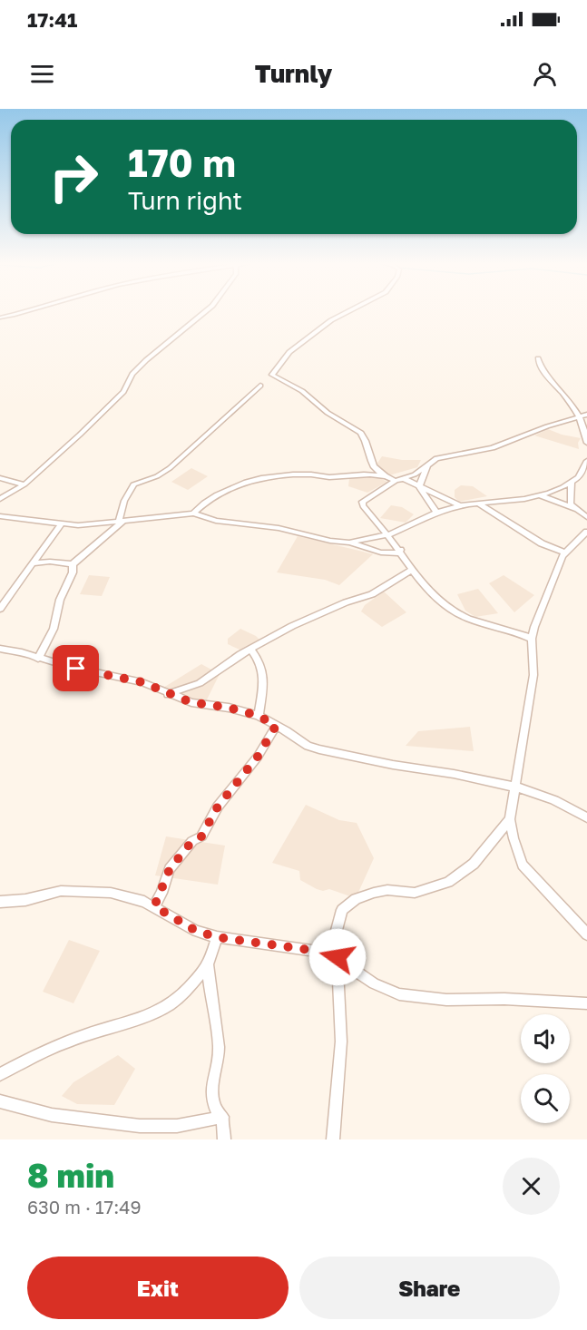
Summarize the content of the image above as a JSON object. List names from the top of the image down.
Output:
{
  "page": {
    "status": "17:41",
    "header": "Turnly",
    "turn": ["170 m", "Turn right"],
    "heading": ["8 min", "630 m · 17:49"],
    "buttons": ["Exit", "Share"]
  }
}
